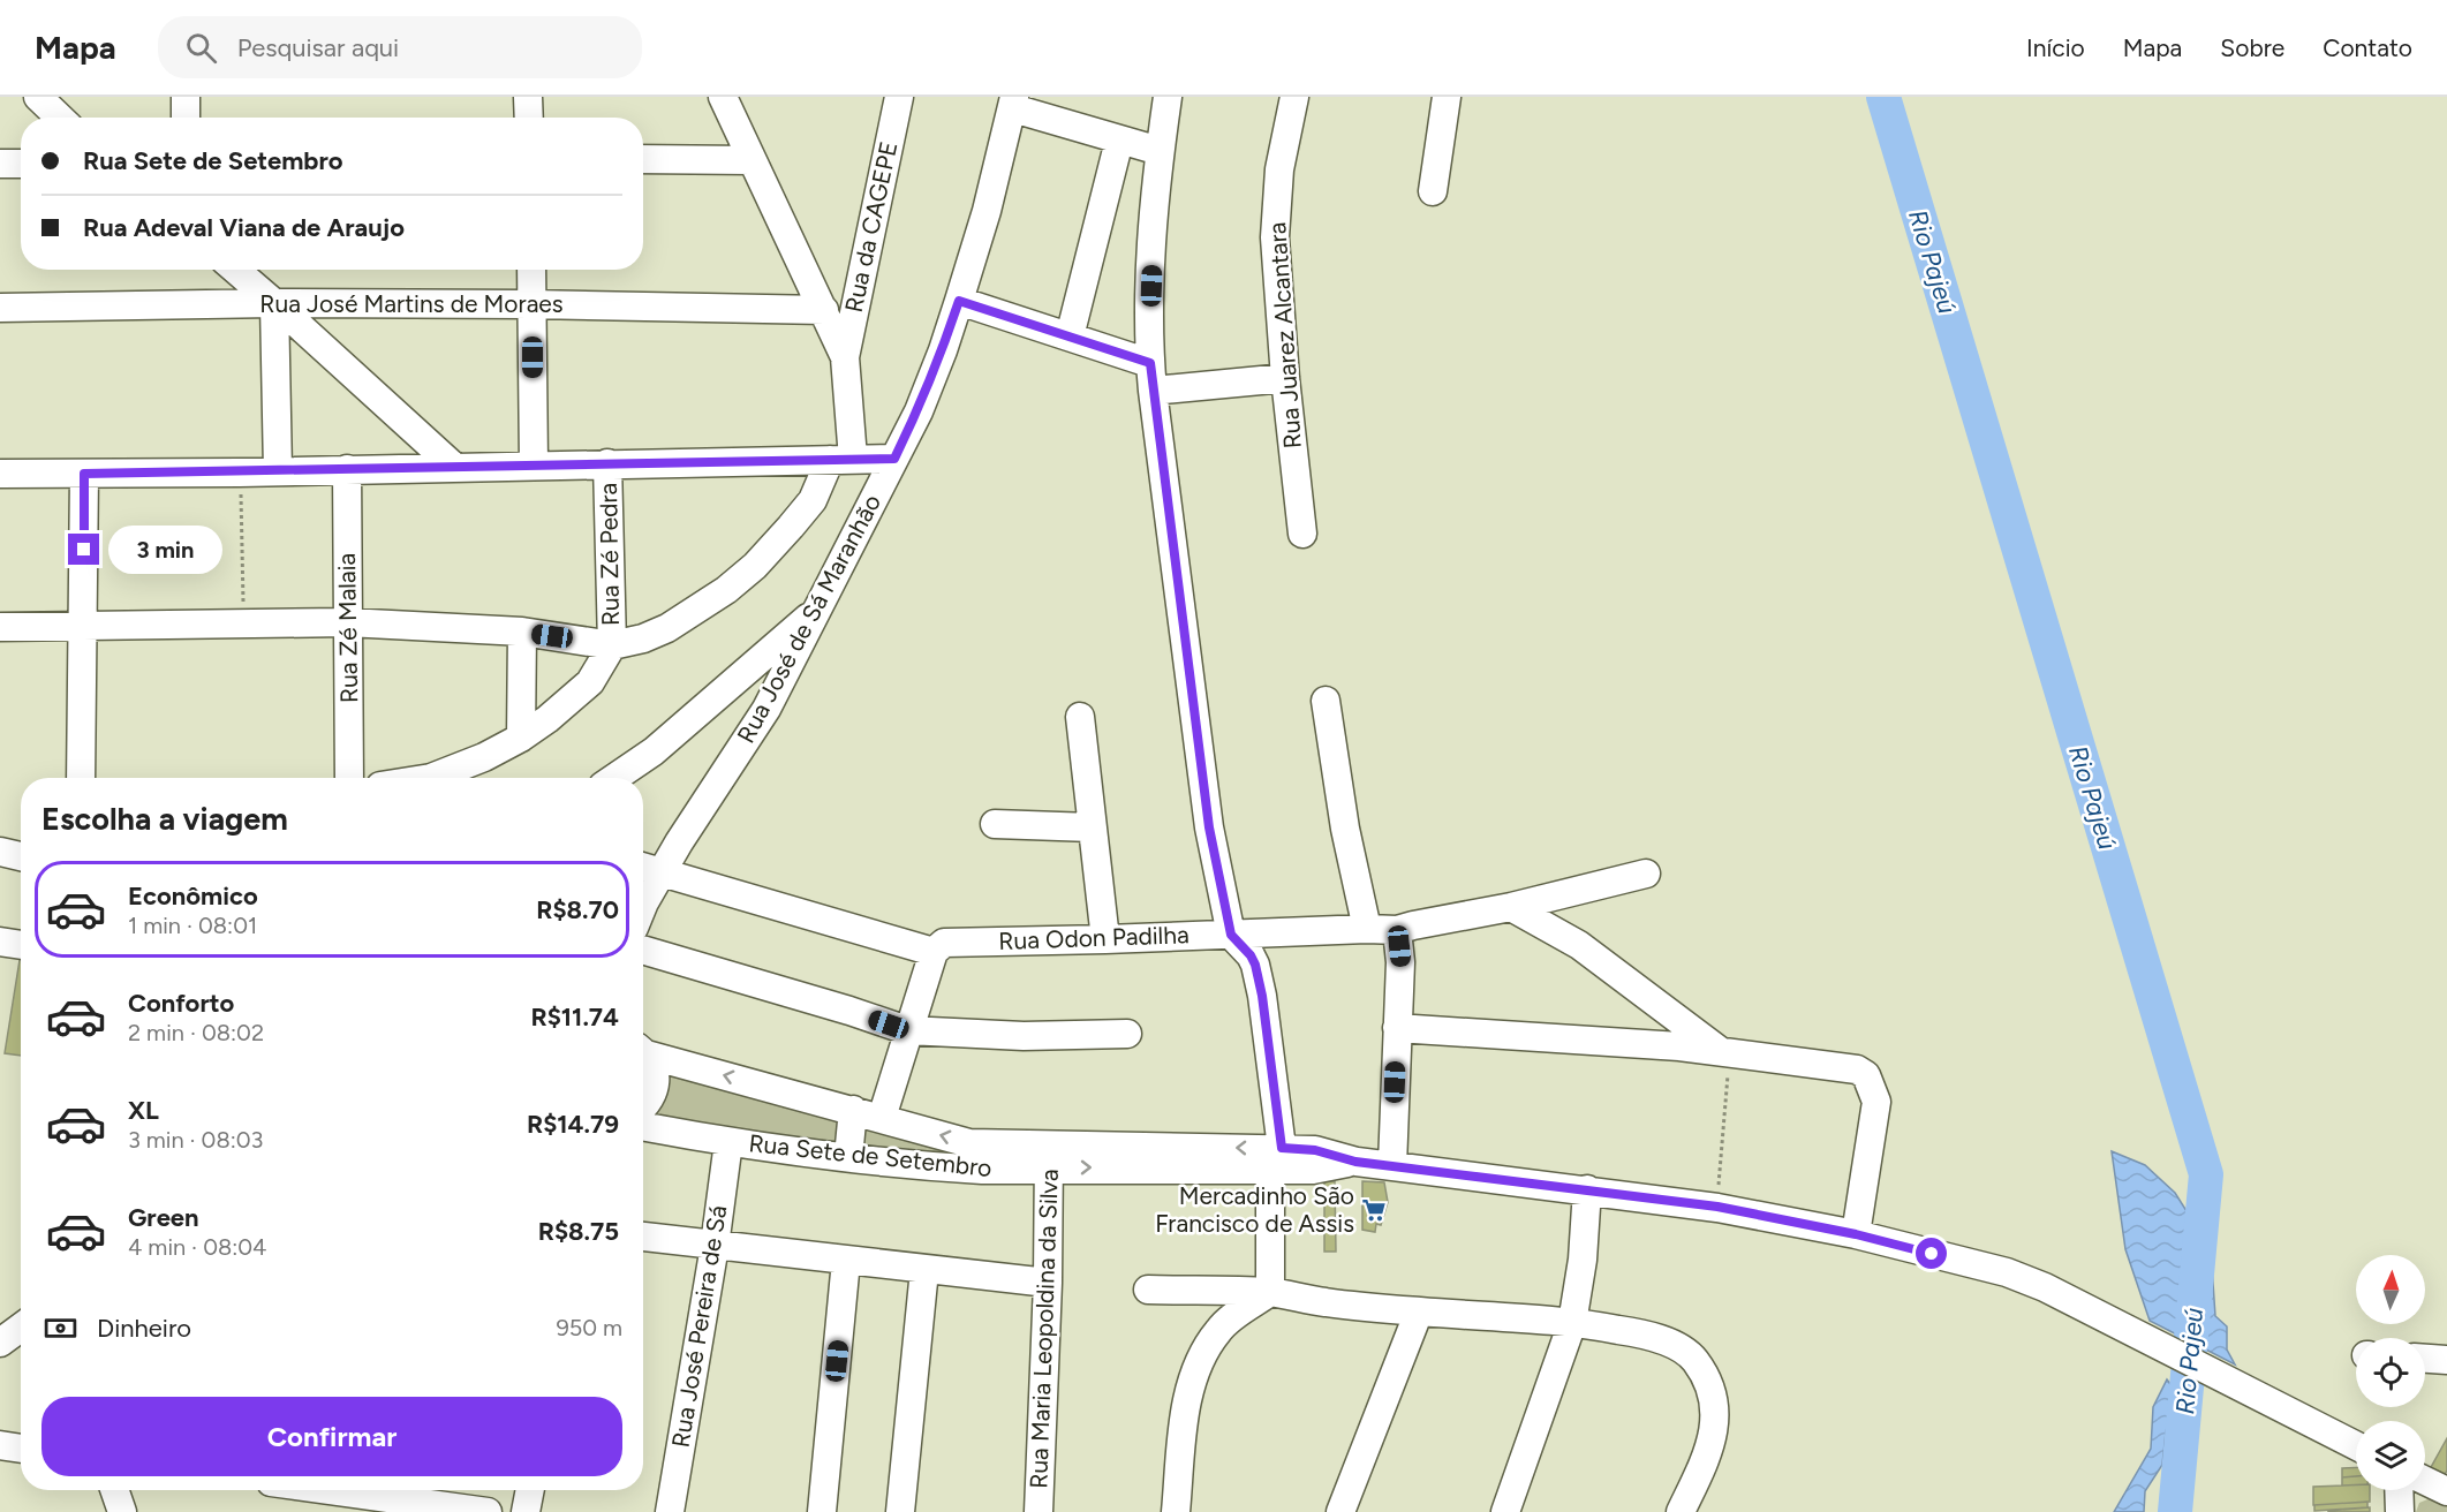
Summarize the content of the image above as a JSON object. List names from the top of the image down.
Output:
{
  "streets": {
    "street": [
      "Rua da CAGEPE",
      "Rua José Martins de Moraes",
      "Rua Juarez Alcantara",
      "Rua Zé Pedra",
      "Rua José de Sá Maranhão",
      "Rua Zé Malaia",
      "Rua Odon Padilha",
      "Rua Sete de Setembro",
      "Rua José Pereira de Sá",
      "Rua Maria Leopoldina da Silva"
    ]
  },
  "crossings": [
    ["Rua Sete de Setembro", "Rua José Pereira de Sá"],
    ["Rua Sete de Setembro", "Rua Maria Leopoldina da Silva"]
  ],
  "water": ["Rio Pajeú"],
  "places": {
    "supermarket": ["Mercadinho São Francisco de Assis"]
  },
  "north": "top",
  "page": {
    "header": "Mapa",
    "search": "Pesquisar aqui",
    "nav": [
      "Início",
      "Mapa",
      "Sobre",
      "Contato"
    ],
    "banner": ["Rua Sete de Setembro", "Rua Adeval Viana de Araujo"],
    "bubble": "3 min",
    "heading": "Escolha a viagem",
    "list": [
      {
        "name": "Econômico",
        "note": "1 min · 08:01",
        "value": "R$8.70"
      },
      {
        "name": "Conforto",
        "note": "2 min · 08:02",
        "value": "R$11.74"
      },
      {
        "name": "XL",
        "note": "3 min · 08:03",
        "value": "R$14.79"
      },
      {
        "name": "Green",
        "note": "4 min · 08:04",
        "value": "R$8.75"
      }
    ],
    "pay": ["Dinheiro", "950 m"],
    "buttons": "Confirmar"
  }
}
